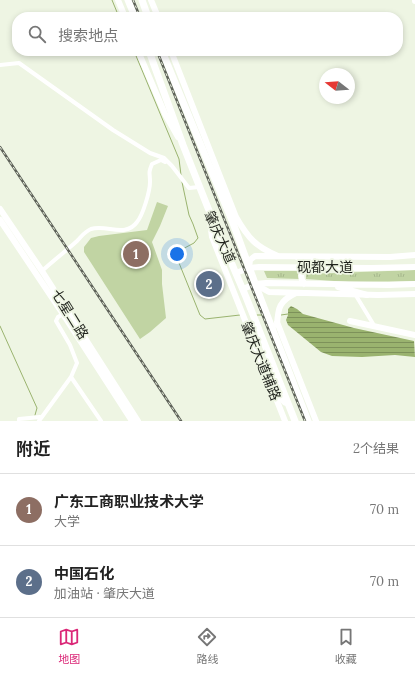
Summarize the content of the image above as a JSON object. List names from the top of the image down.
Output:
{
  "streets": {
    "highway": ["肇庆大道"],
    "street": ["砚都大道", "七星二路", "肇庆大道辅路"]
  },
  "crossings": [
    ["肇庆大道", "砚都大道"],
    ["肇庆大道", "肇庆大道辅路"]
  ],
  "north": "left",
  "page": {
    "search": "搜索地点",
    "pins": ["1", "2"],
    "heading": ["附近", "2个结果"],
    "list": [
      {
        "mark": "1",
        "name": "广东工商职业技术大学",
        "note": "大学",
        "value": "70 m"
      },
      {
        "mark": "2",
        "name": "中国石化",
        "note": "加油站 · 肇庆大道",
        "value": "70 m"
      }
    ],
    "nav": ["地图", "路线", "收藏"]
  }
}
